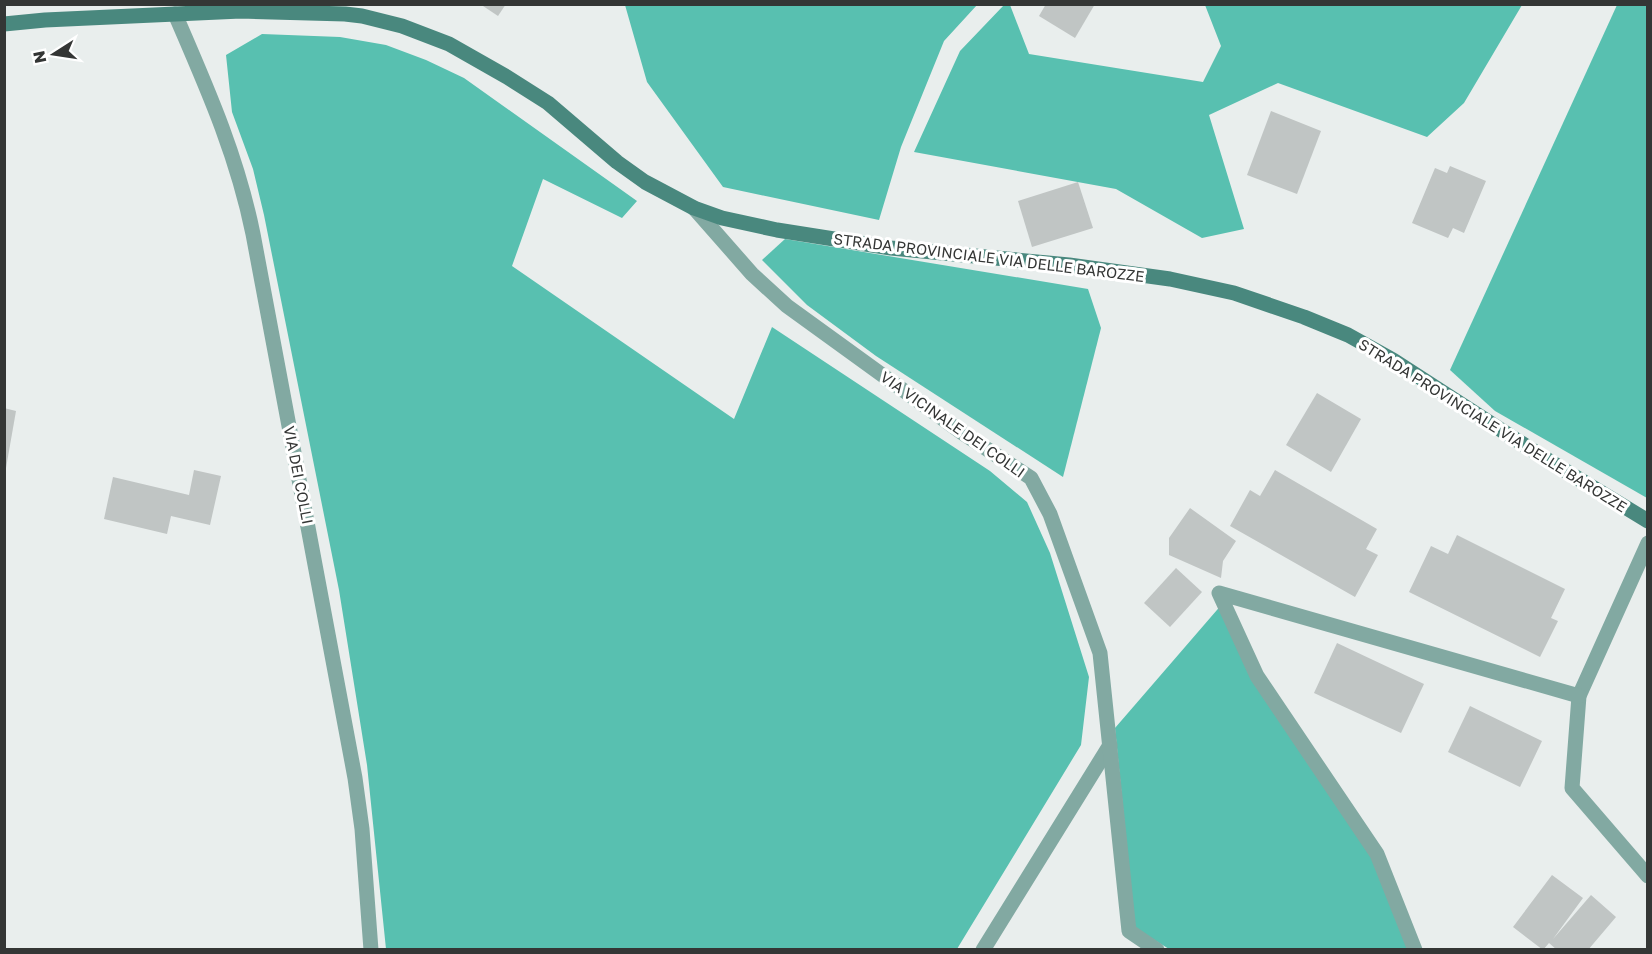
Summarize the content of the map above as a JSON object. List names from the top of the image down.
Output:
{
  "streets": {
    "main road": ["STRADA PROVINCIALE VIA DELLE BAROZZE"],
    "street": ["VIA VICINALE DEI COLLI", "VIA DEI COLLI"]
  },
  "crossings": [
    ["STRADA PROVINCIALE VIA DELLE BAROZZE", "VIA VICINALE DEI COLLI"],
    ["STRADA PROVINCIALE VIA DELLE BAROZZE", "VIA DEI COLLI"]
  ],
  "north": "left"
}
